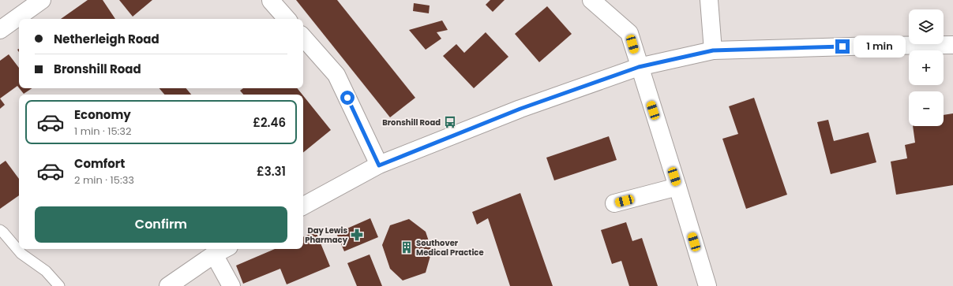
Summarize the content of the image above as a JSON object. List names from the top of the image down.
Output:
{
  "places": {
    "bus stop": ["Bronshill Road"],
    "pharmacy": ["Day Lewis Pharmacy"],
    "building": ["Southover Medical Practice"]
  },
  "page": {
    "map_buttons": ["+", "−"],
    "banner": ["Netherleigh Road", "Bronshill Road"],
    "bubble": "1 min",
    "list": [
      {
        "name": "Economy",
        "note": "1 min · 15:32",
        "value": "£2.46"
      },
      {
        "name": "Comfort",
        "note": "2 min · 15:33",
        "value": "£3.31"
      }
    ],
    "buttons": "Confirm"
  }
}
